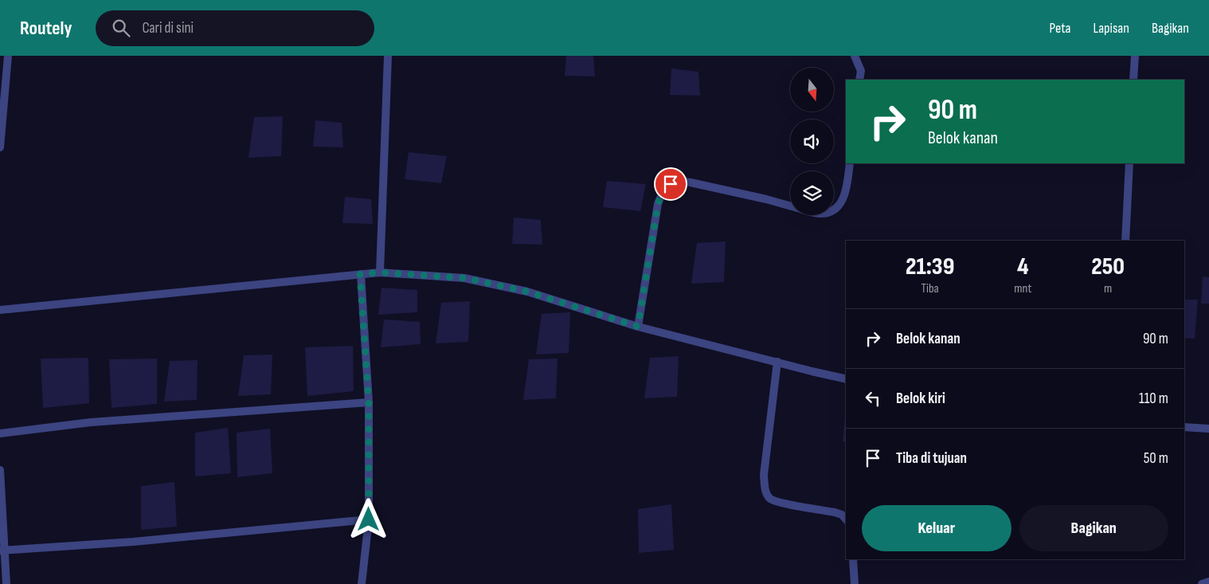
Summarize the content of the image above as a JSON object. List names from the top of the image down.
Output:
{
  "north": "bottom",
  "page": {
    "header": "Routely",
    "search": "Cari di sini",
    "nav": ["Peta", "Lapisan", "Bagikan"],
    "turn": ["90 m", "Belok kanan"],
    "eta": [
      "21:39",
      "Tiba",
      "4",
      "mnt",
      "250",
      "m"
    ],
    "list": [
      {
        "name": "Belok kanan",
        "value": "90 m"
      },
      {
        "name": "Belok kiri",
        "value": "110 m"
      },
      {
        "name": "Tiba di tujuan",
        "value": "50 m"
      }
    ],
    "buttons": ["Keluar", "Bagikan"]
  }
}
